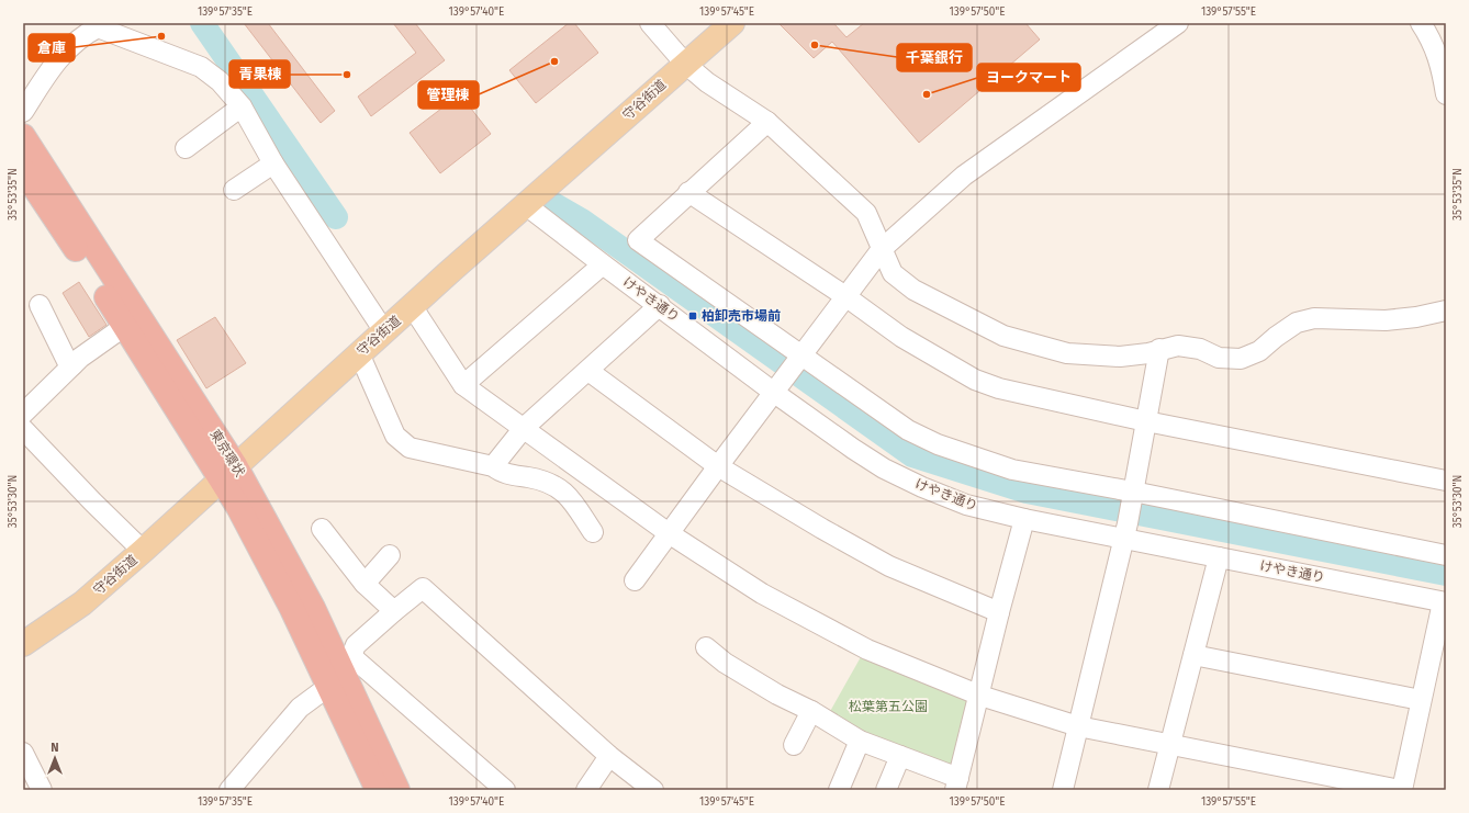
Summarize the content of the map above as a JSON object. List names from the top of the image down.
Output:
{
  "streets": {
    "highway": ["東京環状"],
    "main road": ["守谷街道"],
    "street": ["けやき通り"]
  },
  "crossings": [
    ["守谷街道", "けやき通り"],
    ["守谷街道", "東京環状"]
  ],
  "parks": ["松葉第五公園"],
  "places": {
    "other": [
      "倉庫",
      "千葉銀行",
      "管理棟",
      "青果棟",
      "ヨークマート"
    ],
    "transit": ["柏卸売市場前"]
  },
  "north": "top",
  "coordinates": [
    "139°57'35\"E",
    "139°57'40\"E",
    "139°57'45\"E",
    "139°57'50\"E",
    "139°57'55\"E",
    "35°53'35\"N",
    "35°53'30\"N"
  ]
}
